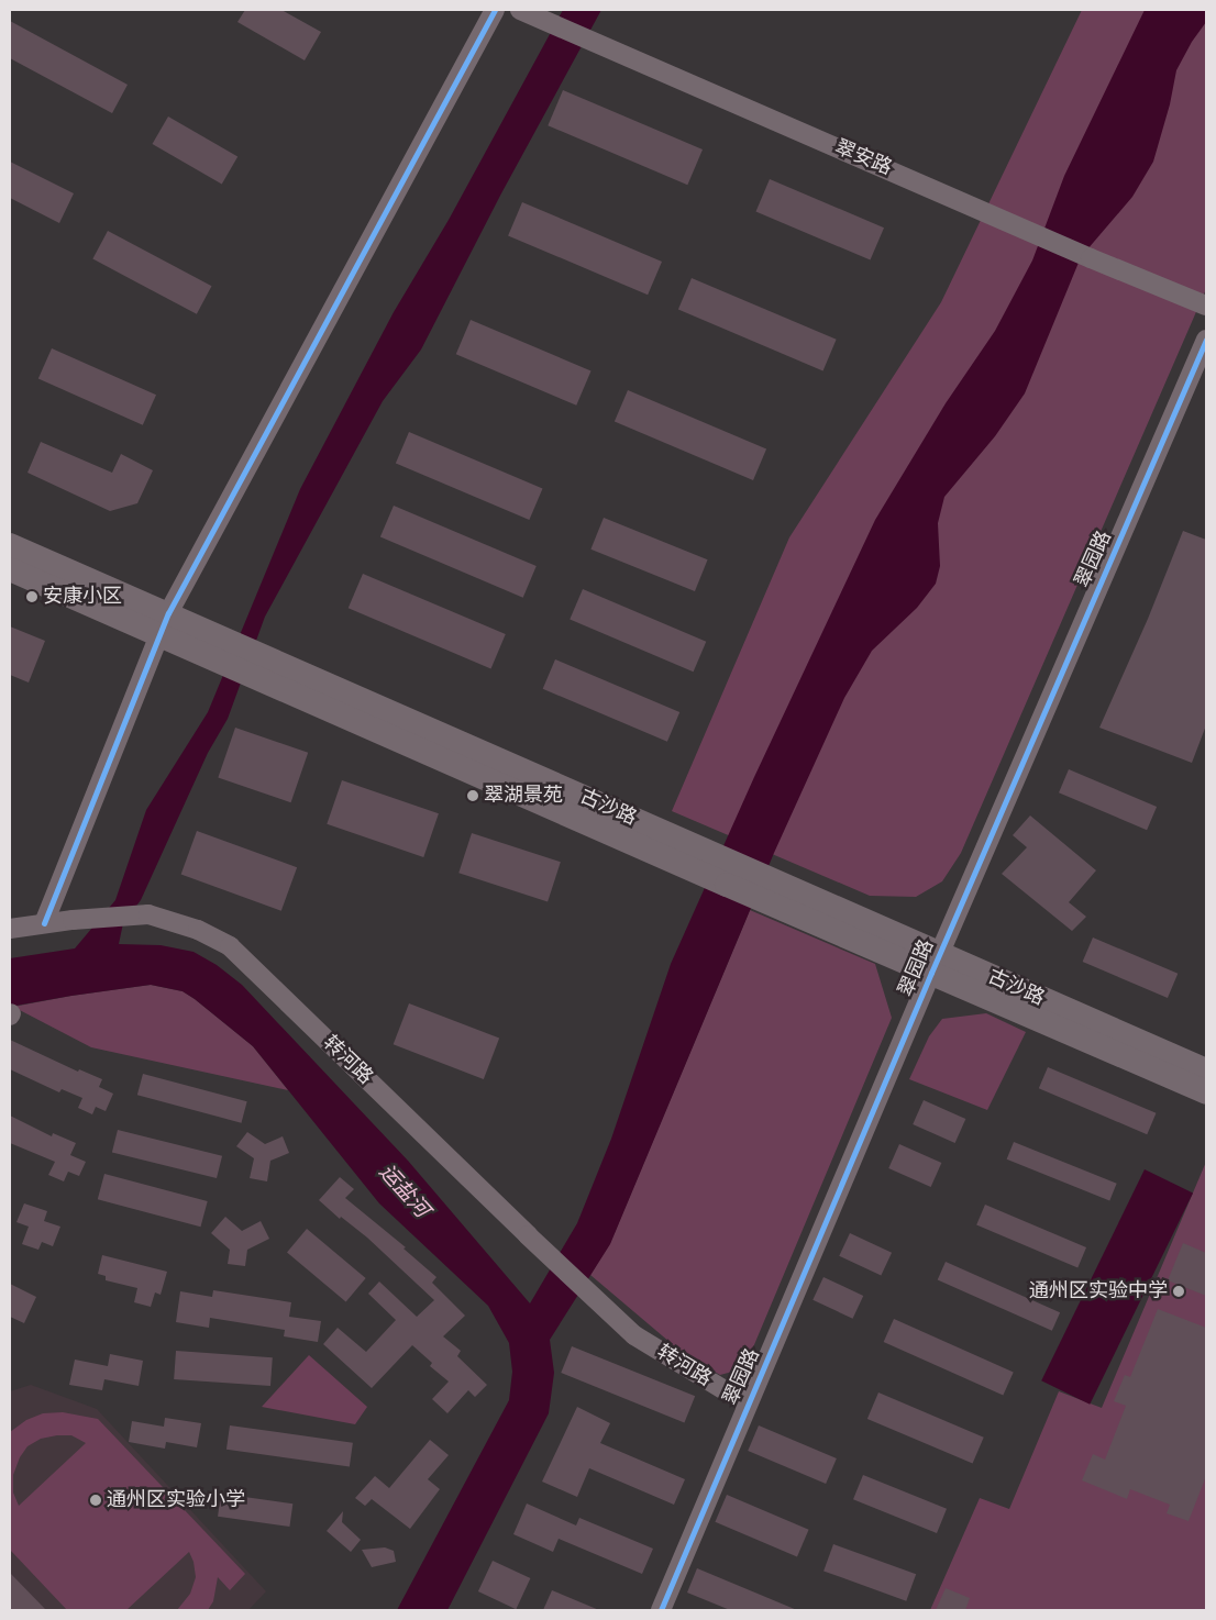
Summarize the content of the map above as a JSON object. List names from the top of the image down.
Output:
{
  "streets": {
    "main road": ["古沙路"],
    "street": ["翠安路", "翠园路", "转河路"]
  },
  "crossings": [
    ["翠园路", "古沙路"],
    ["翠园路", "转河路"]
  ],
  "water": ["运盐河"],
  "places": [
    "安康小区",
    "翠湖景苑",
    "通州区实验中学",
    "通州区实验小学"
  ]
}
